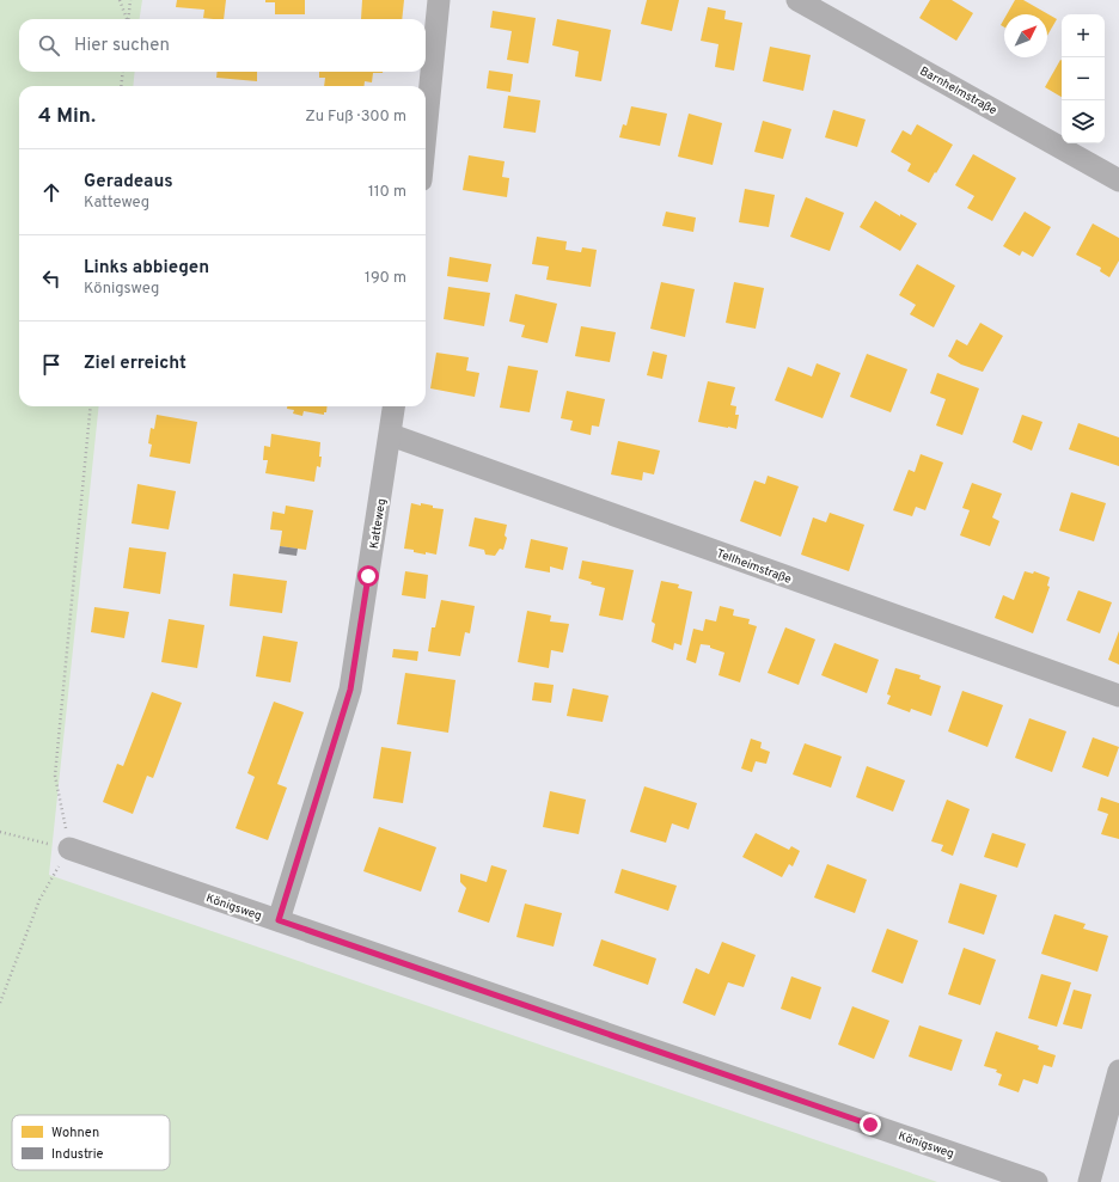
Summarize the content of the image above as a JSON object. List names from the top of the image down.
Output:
{
  "streets": {
    "street": [
      "Barnhelmstraße",
      "Katteweg",
      "Tellheimstraße",
      "Königsweg"
    ]
  },
  "crossings": [
    ["Katteweg", "Tellheimstraße"],
    ["Katteweg", "Königsweg"]
  ],
  "legend": ["Wohnen", "Industrie"],
  "north": "top right",
  "page": {
    "map_buttons": ["+", "−"],
    "search": "Hier suchen",
    "heading": ["4 Min.", "Zu Fuß · 300 m"],
    "list": [
      ["Geradeaus", "Katteweg", "110 m"],
      ["Links abbiegen", "Königsweg", "190 m"],
      "Ziel erreicht"
    ]
  }
}
